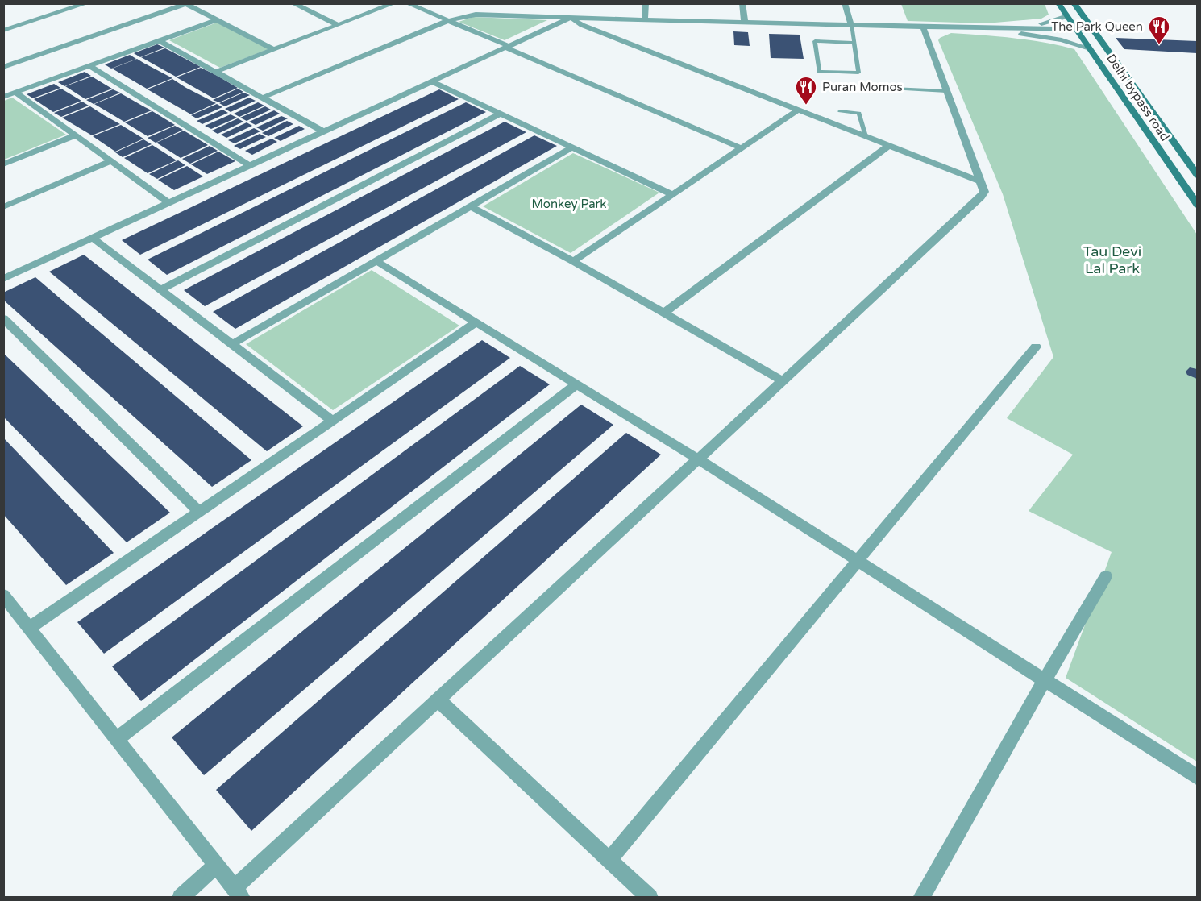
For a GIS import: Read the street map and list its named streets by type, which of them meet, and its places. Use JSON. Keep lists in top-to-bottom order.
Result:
{
  "streets": {
    "main road": ["Delhi bypass road"]
  },
  "parks": ["Monkey Park", "Tau Devi Lal Park"],
  "places": {
    "restaurant": ["The Park Queen", "Puran Momos"]
  }
}
